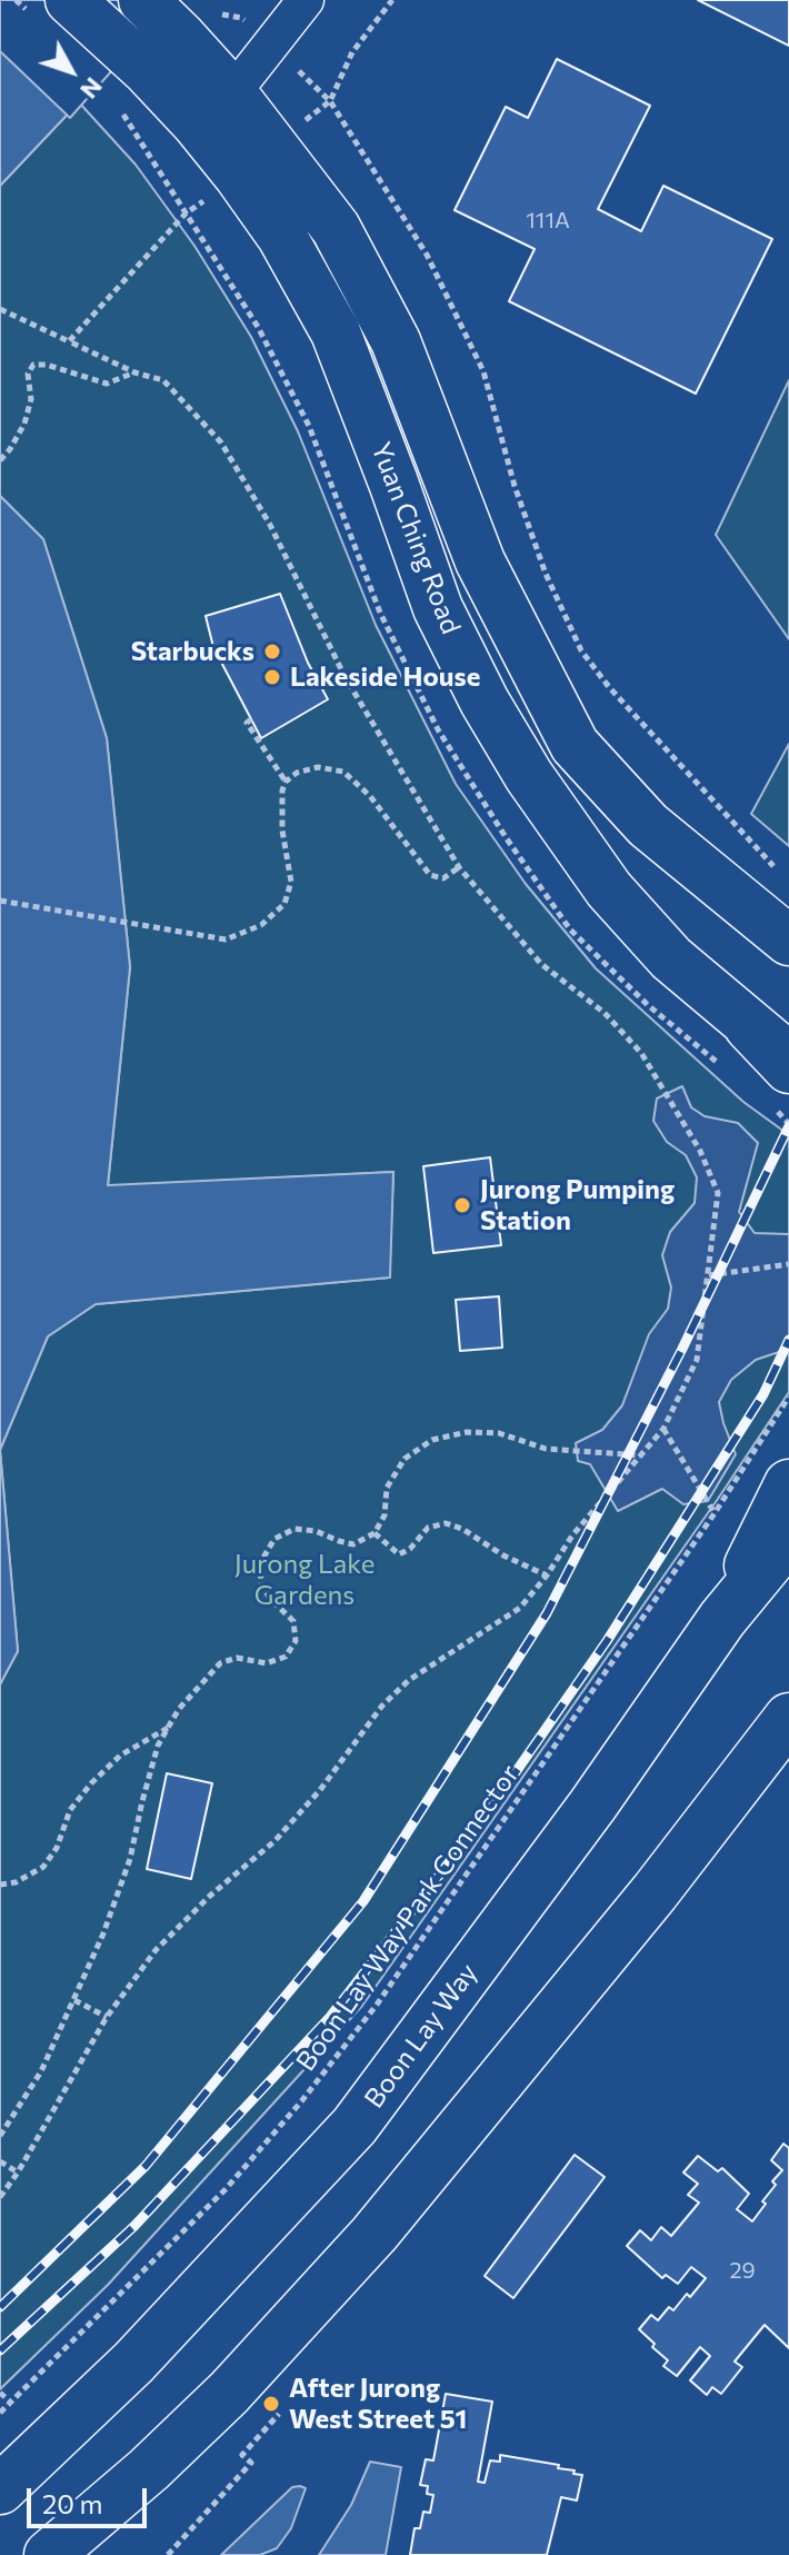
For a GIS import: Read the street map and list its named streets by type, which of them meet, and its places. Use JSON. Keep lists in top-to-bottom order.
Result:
{
  "streets": {
    "main road": ["Yuan Ching Road", "Boon Lay Way"],
    "path": ["Boon Lay Way Park Connector"]
  },
  "parks": ["Jurong Lake Gardens"],
  "places": [
    "Starbucks",
    "Lakeside House",
    "Jurong Pumping Station",
    "After Jurong West Street 51"
  ],
  "house_numbers": ["111A", "29"],
  "scale_bar": "20 m",
  "north": "bottom right"
}
